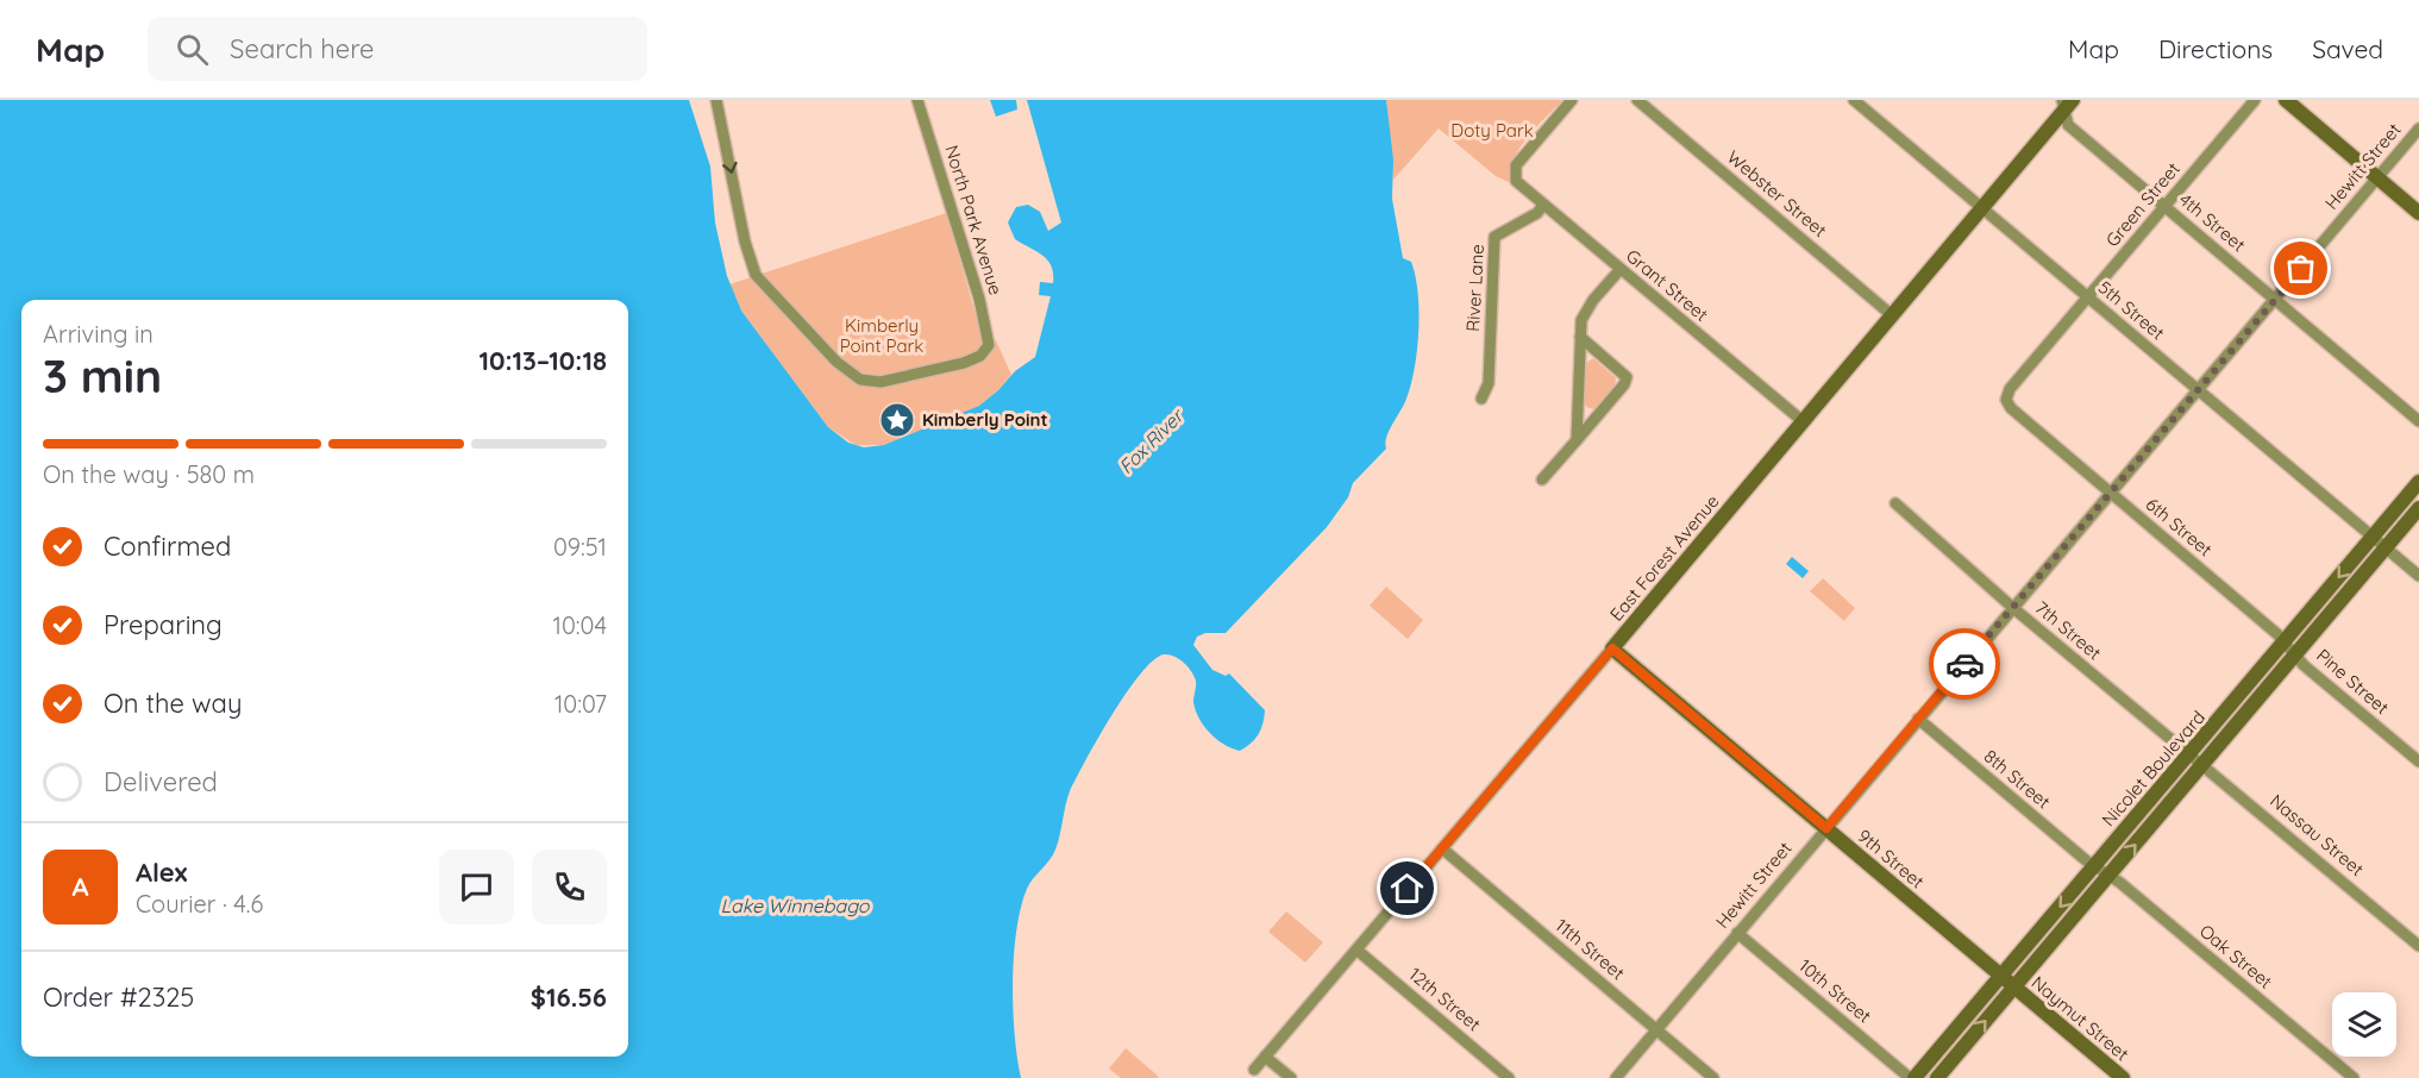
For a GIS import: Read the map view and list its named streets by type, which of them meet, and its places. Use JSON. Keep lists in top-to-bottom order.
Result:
{
  "streets": {
    "street": [
      "Hewitt Street",
      "Webster Street",
      "Green Street",
      "North Park Avenue",
      "4th Street",
      "Grant Street",
      "River Lane",
      "5th Street",
      "6th Street",
      "East Forest Avenue",
      "7th Street",
      "Pine Street",
      "Nicolet Boulevard",
      "8th Street",
      "Nassau Street",
      "9th Street",
      "11th Street",
      "Oak Street",
      "10th Street",
      "12th Street",
      "Naymut Street"
    ]
  },
  "crossings": [
    ["Hewitt Street", "4th Street"],
    ["Hewitt Street", "5th Street"],
    ["Hewitt Street", "6th Street"],
    ["Hewitt Street", "7th Street"],
    ["Hewitt Street", "8th Street"],
    ["Hewitt Street", "9th Street"],
    ["Hewitt Street", "11th Street"],
    ["Hewitt Street", "10th Street"],
    ["Webster Street", "East Forest Avenue"],
    ["Green Street", "4th Street"],
    ["Green Street", "5th Street"],
    ["Green Street", "6th Street"],
    ["4th Street", "East Forest Avenue"],
    ["Grant Street", "River Lane"],
    ["Grant Street", "East Forest Avenue"],
    ["5th Street", "East Forest Avenue"],
    ["5th Street", "Nicolet Boulevard"],
    ["6th Street", "Pine Street"],
    ["6th Street", "Nicolet Boulevard"],
    ["East Forest Avenue", "9th Street"],
    ["East Forest Avenue", "11th Street"],
    ["East Forest Avenue", "12th Street"],
    ["7th Street", "Nicolet Boulevard"],
    ["7th Street", "Nassau Street"],
    ["Pine Street", "Nicolet Boulevard"],
    ["Nicolet Boulevard", "8th Street"],
    ["Nicolet Boulevard", "Nassau Street"],
    ["Nicolet Boulevard", "9th Street"],
    ["Nicolet Boulevard", "Oak Street"],
    ["Nicolet Boulevard", "10th Street"],
    ["Nicolet Boulevard", "Naymut Street"],
    ["8th Street", "Oak Street"],
    ["9th Street", "Naymut Street"]
  ],
  "water": ["Fox River", "Lake Winnebago"],
  "parks": ["Doty Park", "Kimberly Point Park"],
  "places": {
    "place": ["Kimberly Point"]
  },
  "page": {
    "header": "Map",
    "search": "Search here",
    "nav": ["Map", "Directions", "Saved"],
    "heading": ["3 min", "Arriving in", "10:13–10:18"],
    "panel": [
      "Alex",
      "Courier · 4.6",
      "Order #2325",
      "$16.56"
    ],
    "bar": "On the way · 580 m",
    "list": [
      ["Confirmed", "09:51"],
      ["Preparing", "10:04"],
      ["On the way", "10:07"],
      "Delivered"
    ],
    "round": "A"
  }
}
